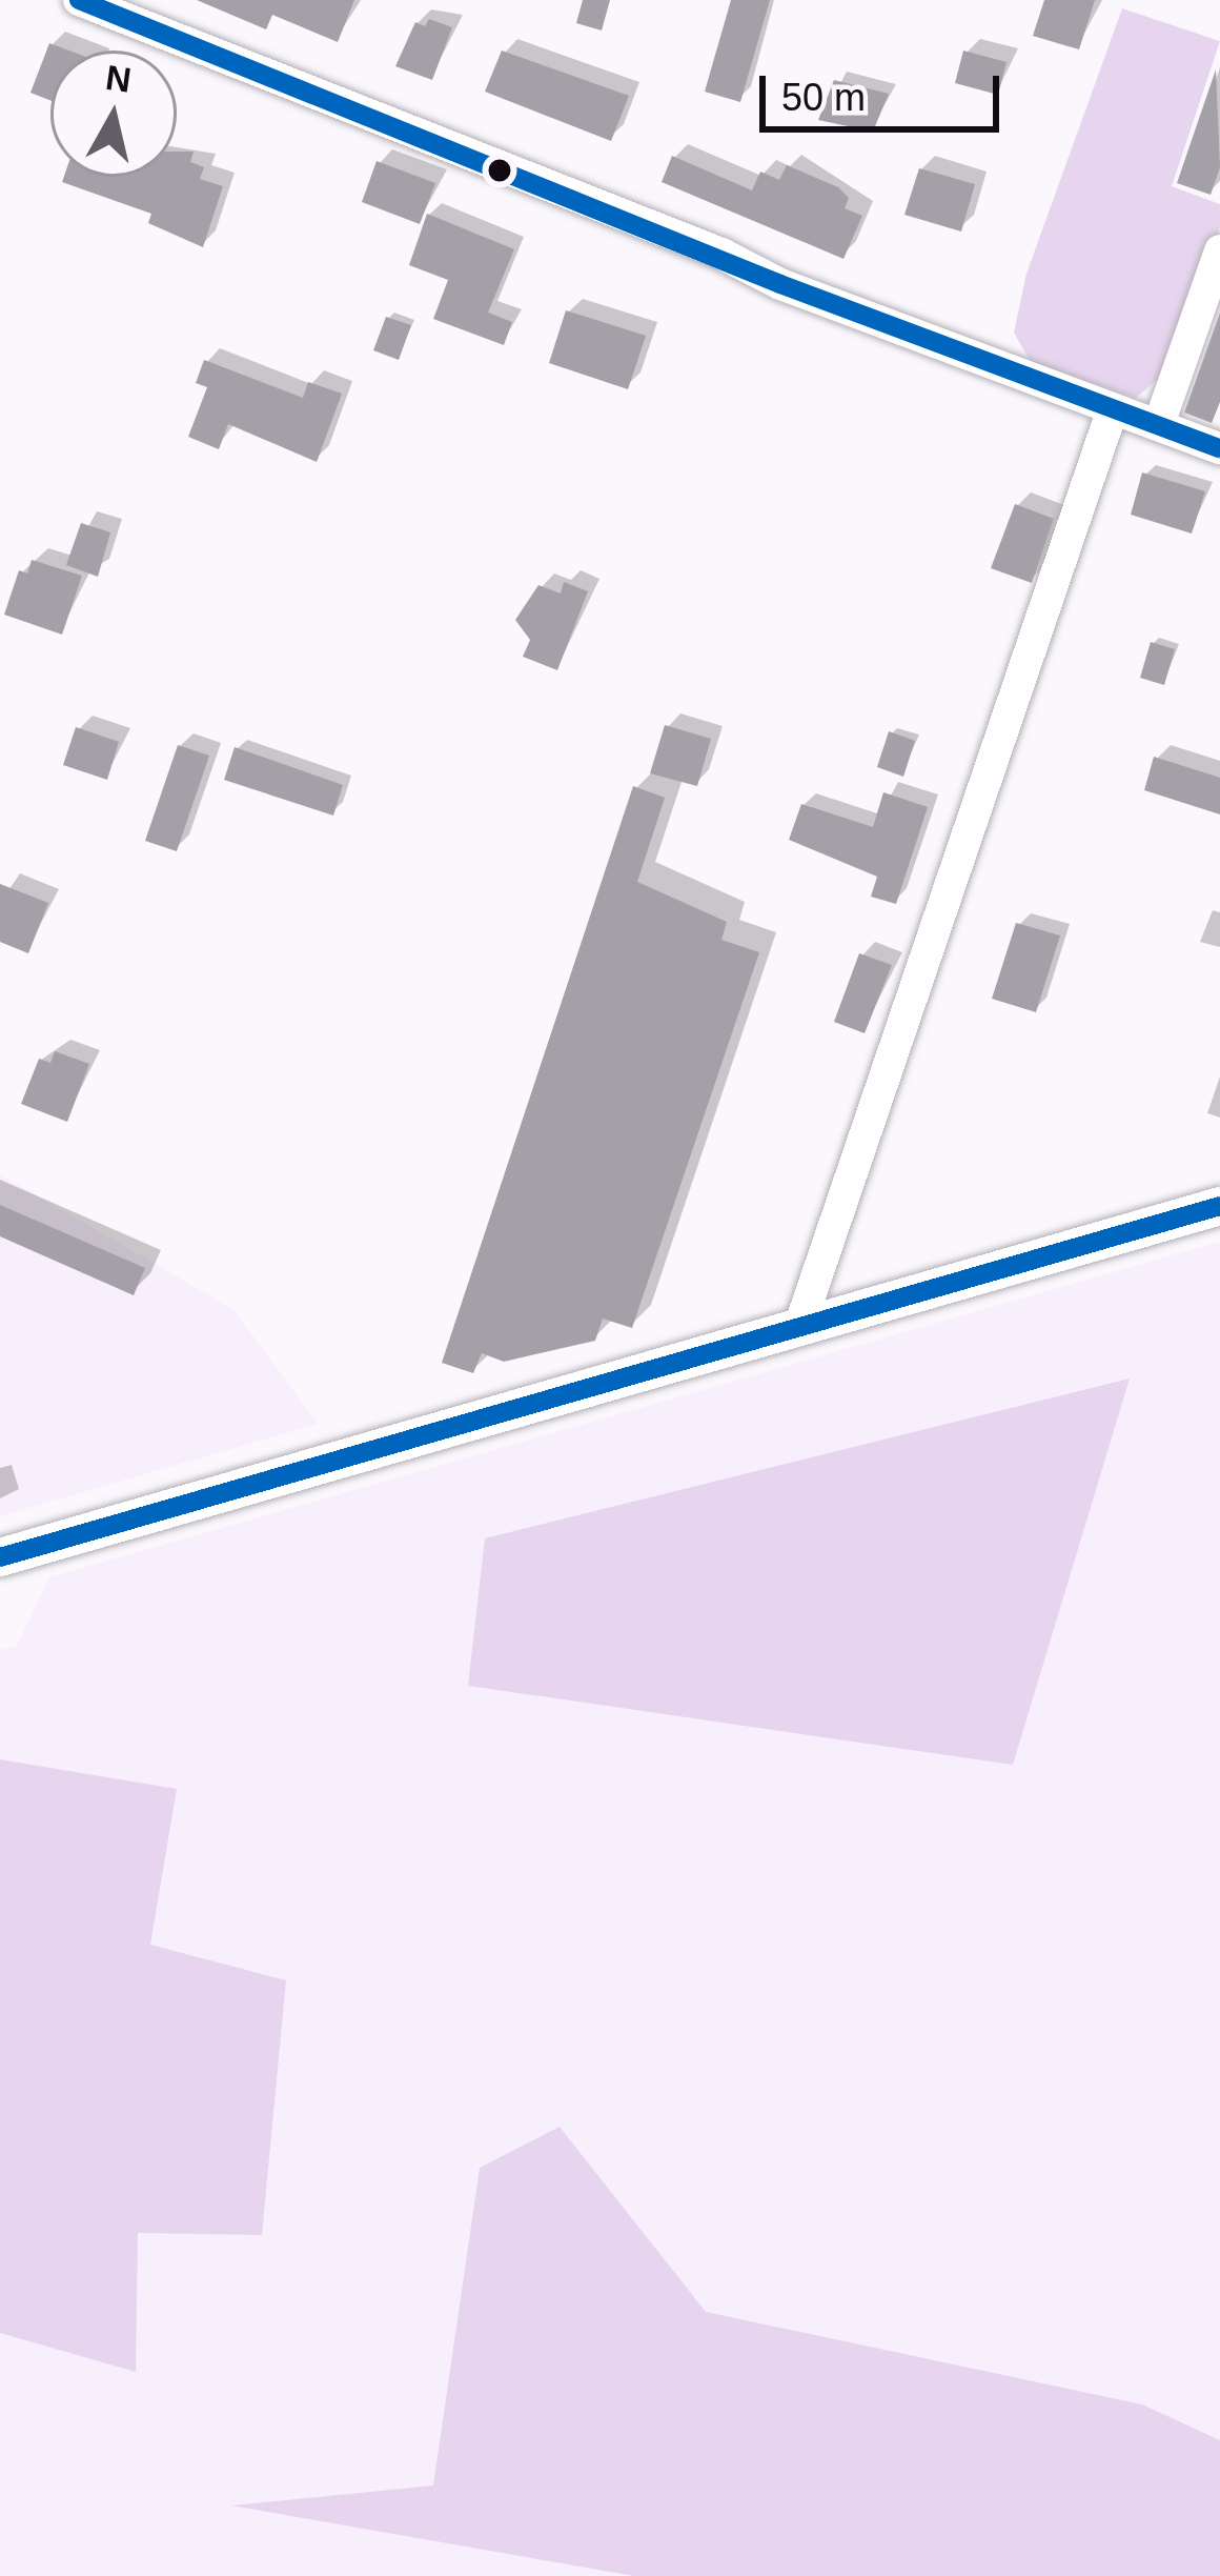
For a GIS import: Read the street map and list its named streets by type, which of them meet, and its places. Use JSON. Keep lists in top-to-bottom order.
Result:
{
  "scale_bar": "50 m",
  "north": "top"
}
